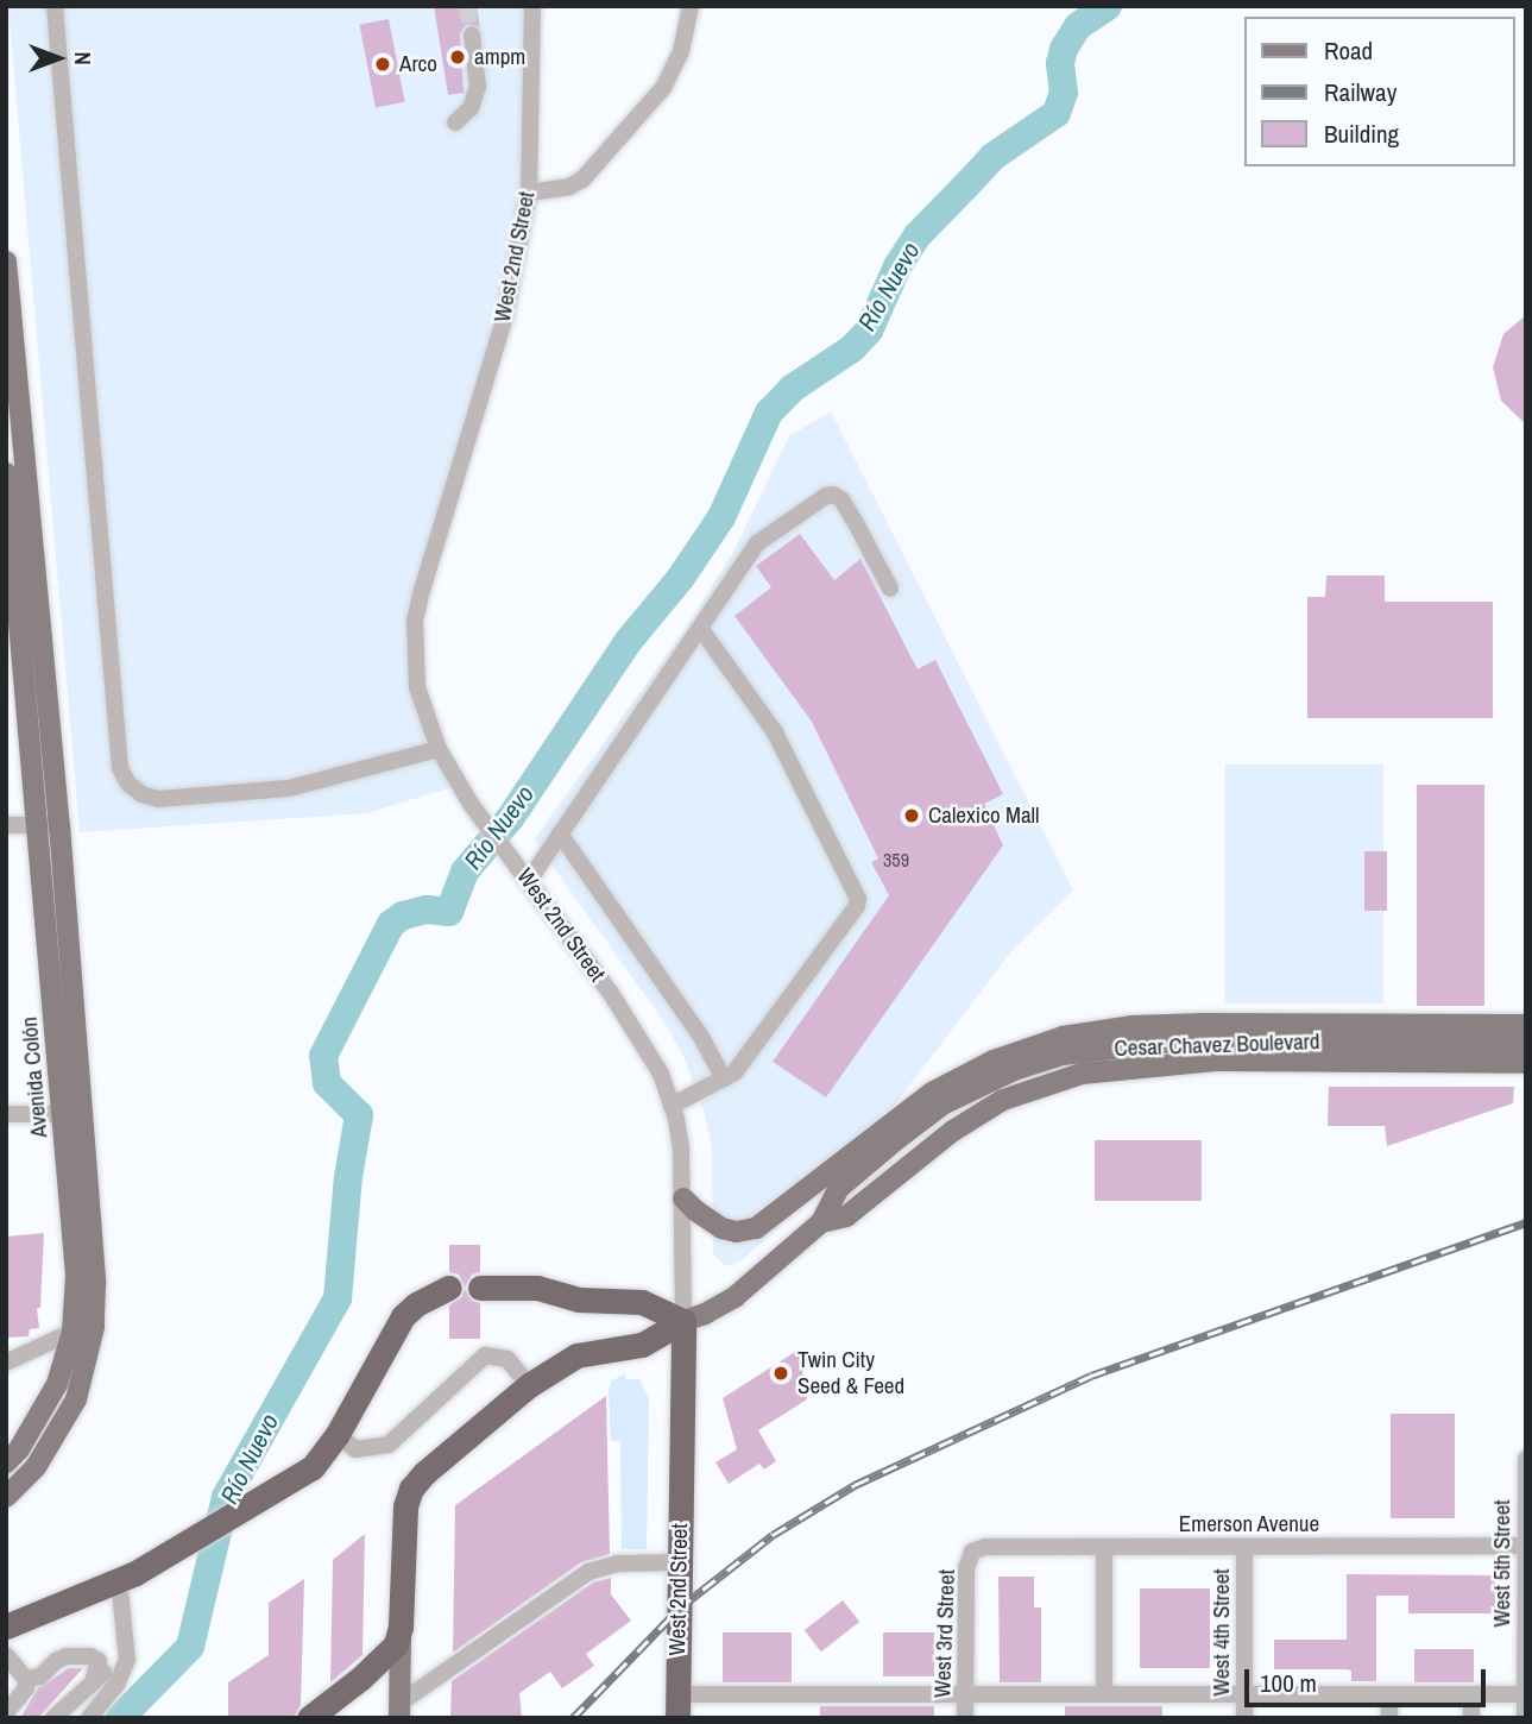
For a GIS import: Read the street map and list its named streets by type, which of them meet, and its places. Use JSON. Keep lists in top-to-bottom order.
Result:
{
  "streets": {
    "highway": ["West 2nd Street", "Cesar Chavez Boulevard"],
    "main road": ["Avenida Colón"],
    "street": [
      "Emerson Avenue",
      "West 5th Street",
      "West 4th Street",
      "West 3rd Street"
    ]
  },
  "crossings": [
    ["West 2nd Street", "Cesar Chavez Boulevard"],
    ["Emerson Avenue", "West 5th Street"],
    ["Emerson Avenue", "West 4th Street"],
    ["Emerson Avenue", "West 3rd Street"]
  ],
  "water": ["Río Nuevo"],
  "places": [
    "ampm",
    "Arco",
    "Calexico Mall",
    "Twin City Seed & Feed"
  ],
  "house_numbers": ["359"],
  "legend": ["Road", "Railway", "Building"],
  "scale_bar": "100 m",
  "north": "right"
}
